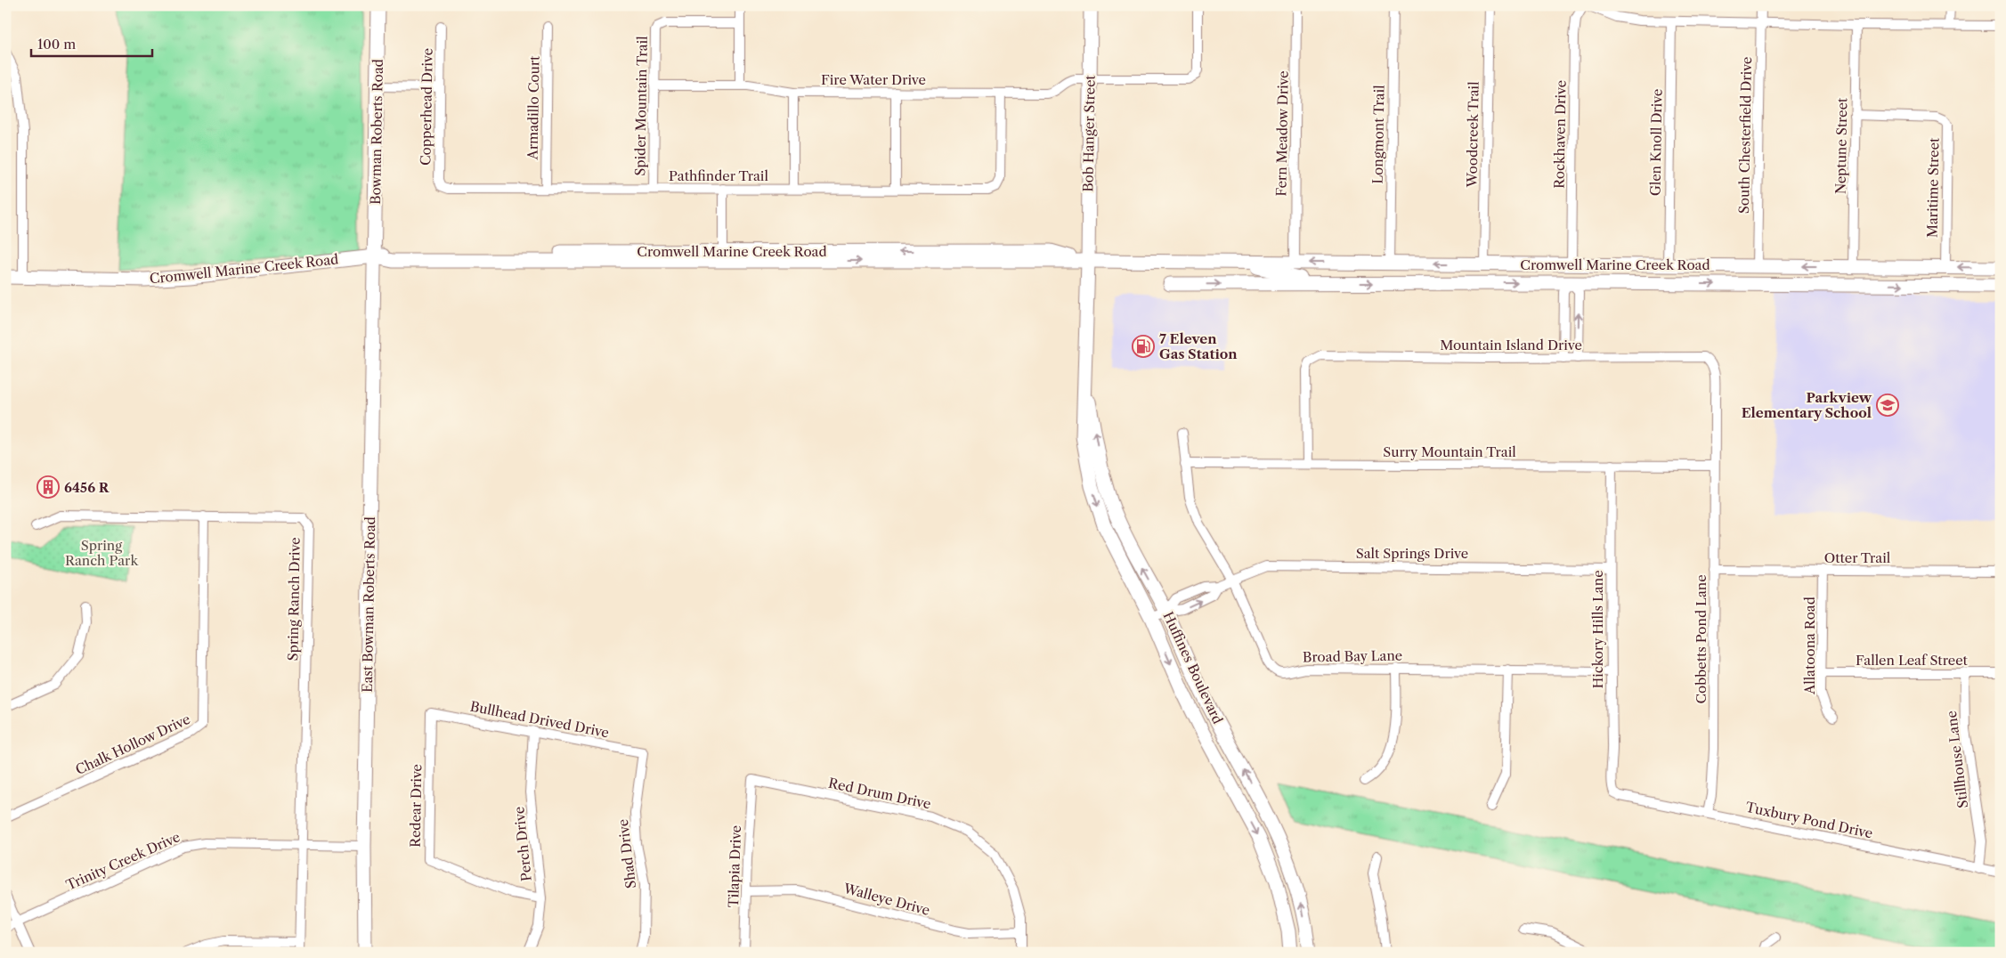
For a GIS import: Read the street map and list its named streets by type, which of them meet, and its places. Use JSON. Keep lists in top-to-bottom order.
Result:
{
  "streets": {
    "main road": [
      "Bowman Roberts Road",
      "Bob Hanger Street",
      "Cromwell Marine Creek Road",
      "East Bowman Roberts Road",
      "Huffines Boulevard"
    ],
    "street": [
      "Fire Water Drive",
      "Spider Mountain Trail",
      "Copperhead Drive",
      "Armadillo Court",
      "Fern Meadow Drive",
      "Longmont Trail",
      "Woodcreek Trail",
      "Rockhaven Drive",
      "South Chesterfield Drive",
      "Glen Knoll Drive",
      "Neptune Street",
      "Pathfinder Trail",
      "Maritime Street",
      "Mountain Island Drive",
      "Surry Mountain Trail",
      "Salt Springs Drive",
      "Otter Trail",
      "Spring Ranch Drive",
      "Hickory Hills Lane",
      "Cobbetts Pond Lane",
      "Allatoona Road",
      "Broad Bay Lane",
      "Fallen Leaf Street",
      "Bullhead Drived Drive",
      "Chalk Hollow Drive",
      "Stillhouse Lane",
      "Red Drum Drive",
      "Redear Drive",
      "Tuxbury Pond Drive",
      "Perch Drive",
      "Shad Drive",
      "Trinity Creek Drive",
      "Tilapia Drive",
      "Walleye Drive"
    ]
  },
  "crossings": [
    ["Fire Water Drive", "Spider Mountain Trail"],
    ["Fire Water Drive", "Bob Hanger Street"],
    ["Fire Water Drive", "Pathfinder Trail"],
    ["Spider Mountain Trail", "Pathfinder Trail"],
    ["Copperhead Drive", "Pathfinder Trail"],
    ["Armadillo Court", "Pathfinder Trail"],
    ["Bowman Roberts Road", "Cromwell Marine Creek Road"],
    ["Bowman Roberts Road", "East Bowman Roberts Road"],
    ["Bob Hanger Street", "Cromwell Marine Creek Road"],
    ["Bob Hanger Street", "Huffines Boulevard"],
    ["Fern Meadow Drive", "Cromwell Marine Creek Road"],
    ["Longmont Trail", "Cromwell Marine Creek Road"],
    ["Woodcreek Trail", "Cromwell Marine Creek Road"],
    ["Rockhaven Drive", "Cromwell Marine Creek Road"],
    ["South Chesterfield Drive", "Cromwell Marine Creek Road"],
    ["Glen Knoll Drive", "Cromwell Marine Creek Road"],
    ["Neptune Street", "Maritime Street"],
    ["Neptune Street", "Cromwell Marine Creek Road"],
    ["Maritime Street", "Cromwell Marine Creek Road"],
    ["Cromwell Marine Creek Road", "East Bowman Roberts Road"],
    ["Cromwell Marine Creek Road", "Huffines Boulevard"],
    ["Mountain Island Drive", "Surry Mountain Trail"],
    ["Mountain Island Drive", "Cobbetts Pond Lane"],
    ["Surry Mountain Trail", "Hickory Hills Lane"],
    ["Surry Mountain Trail", "Cobbetts Pond Lane"],
    ["Surry Mountain Trail", "Broad Bay Lane"],
    ["Salt Springs Drive", "Hickory Hills Lane"],
    ["Salt Springs Drive", "Broad Bay Lane"],
    ["Salt Springs Drive", "Huffines Boulevard"],
    ["Otter Trail", "Cobbetts Pond Lane"],
    ["Otter Trail", "Allatoona Road"],
    ["Spring Ranch Drive", "Chalk Hollow Drive"],
    ["Spring Ranch Drive", "Trinity Creek Drive"],
    ["East Bowman Roberts Road", "Trinity Creek Drive"],
    ["Hickory Hills Lane", "Broad Bay Lane"],
    ["Hickory Hills Lane", "Tuxbury Pond Drive"],
    ["Cobbetts Pond Lane", "Tuxbury Pond Drive"],
    ["Allatoona Road", "Fallen Leaf Street"],
    ["Fallen Leaf Street", "Stillhouse Lane"],
    ["Bullhead Drived Drive", "Redear Drive"],
    ["Bullhead Drived Drive", "Perch Drive"],
    ["Bullhead Drived Drive", "Shad Drive"],
    ["Stillhouse Lane", "Tuxbury Pond Drive"],
    ["Red Drum Drive", "Tilapia Drive"],
    ["Red Drum Drive", "Walleye Drive"],
    ["Redear Drive", "Perch Drive"],
    ["Tilapia Drive", "Walleye Drive"]
  ],
  "parks": ["Spring Ranch Park"],
  "places": {
    "fuel station": ["7 Eleven Gas Station"],
    "school or university": ["Parkview Elementary School"],
    "building": ["6456 R"]
  },
  "scale_bar": "100 m"
}
